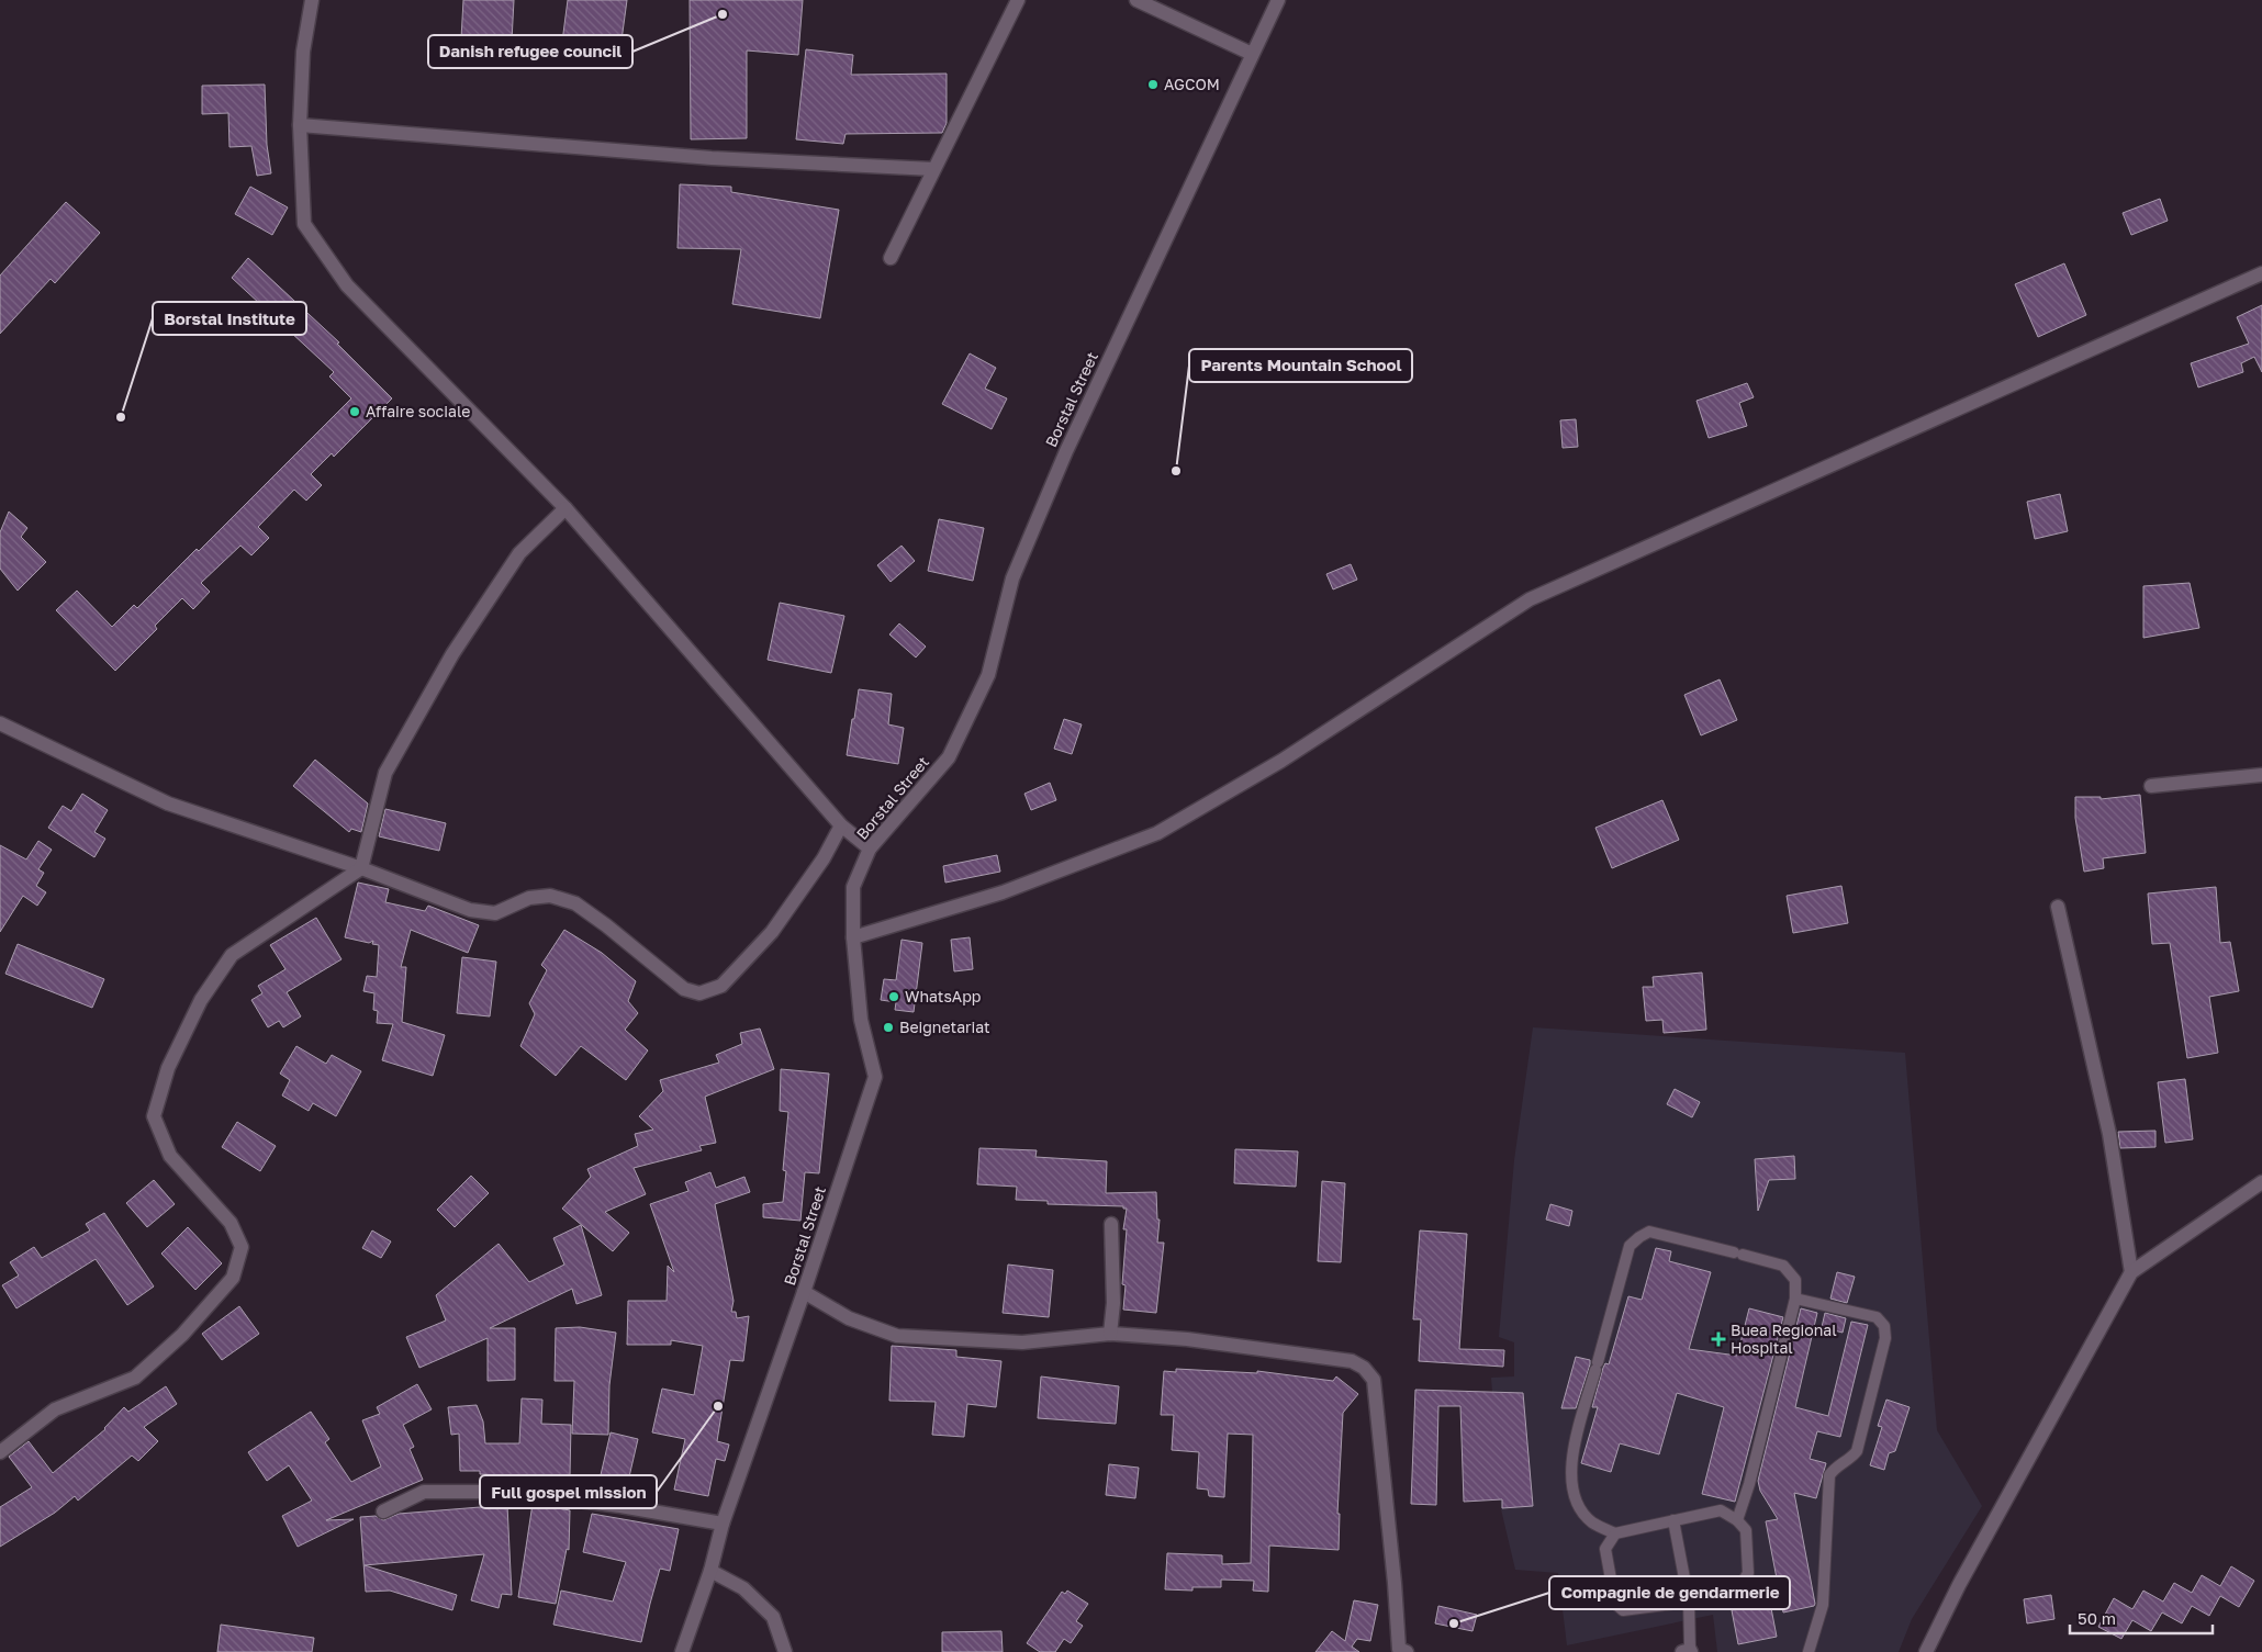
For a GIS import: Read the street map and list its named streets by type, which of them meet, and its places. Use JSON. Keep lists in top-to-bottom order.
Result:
{
  "streets": {
    "street": ["Borstal Street"]
  },
  "places": {
    "other": [
      "Danish refugee council",
      "AGCOM",
      "Affaire sociale",
      "Borstal Institute",
      "Parents Mountain School",
      "WhatsApp",
      "Beignetariat",
      "Full gospel mission",
      "Compagnie de gendarmerie"
    ],
    "health": ["Buea Regional Hospital"]
  },
  "scale_bar": "50 m"
}
